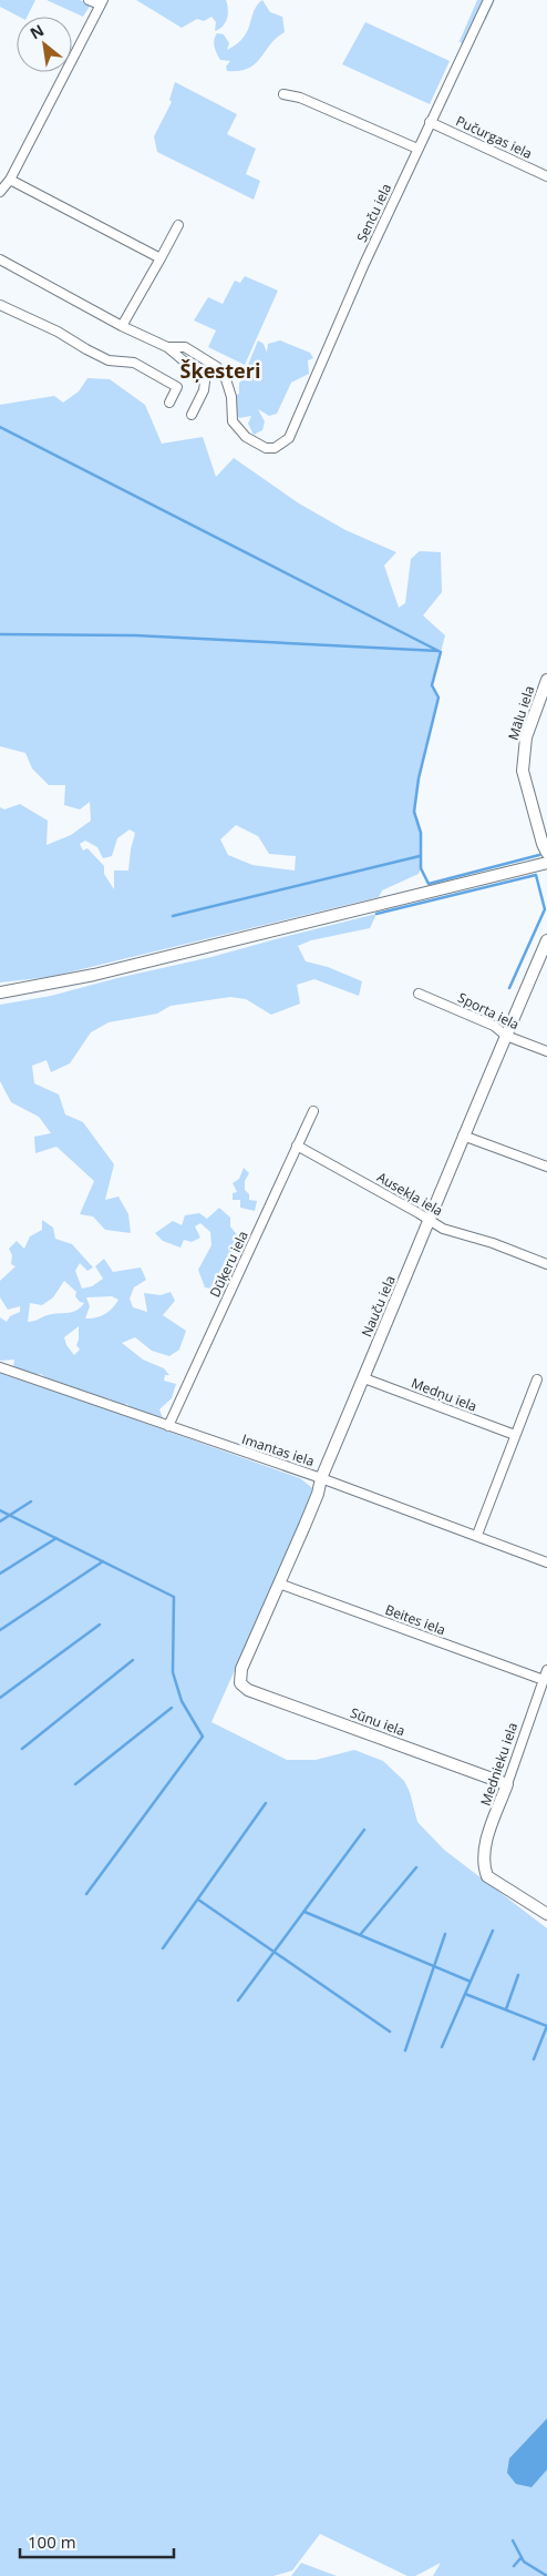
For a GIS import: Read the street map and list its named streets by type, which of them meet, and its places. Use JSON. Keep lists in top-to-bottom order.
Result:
{
  "streets": {
    "street": [
      "Pučurgas iela",
      "Senču iela",
      "Mālu iela",
      "Sporta iela",
      "Ausekļa iela",
      "Dūķeru iela",
      "Nauču iela",
      "Medņu iela",
      "Imantas iela",
      "Beites iela",
      "Sūnu iela",
      "Mednieku iela"
    ]
  },
  "crossings": [
    ["Pučurgas iela", "Senču iela"],
    ["Sporta iela", "Nauču iela"],
    ["Ausekļa iela", "Dūķeru iela"],
    ["Ausekļa iela", "Nauču iela"],
    ["Dūķeru iela", "Imantas iela"],
    ["Nauču iela", "Medņu iela"],
    ["Nauču iela", "Imantas iela"],
    ["Nauču iela", "Beites iela"],
    ["Nauču iela", "Sūnu iela"],
    ["Beites iela", "Mednieku iela"],
    ["Sūnu iela", "Mednieku iela"]
  ],
  "districts": ["Šķesteri"],
  "scale_bar": "100 m",
  "north": "top left"
}
